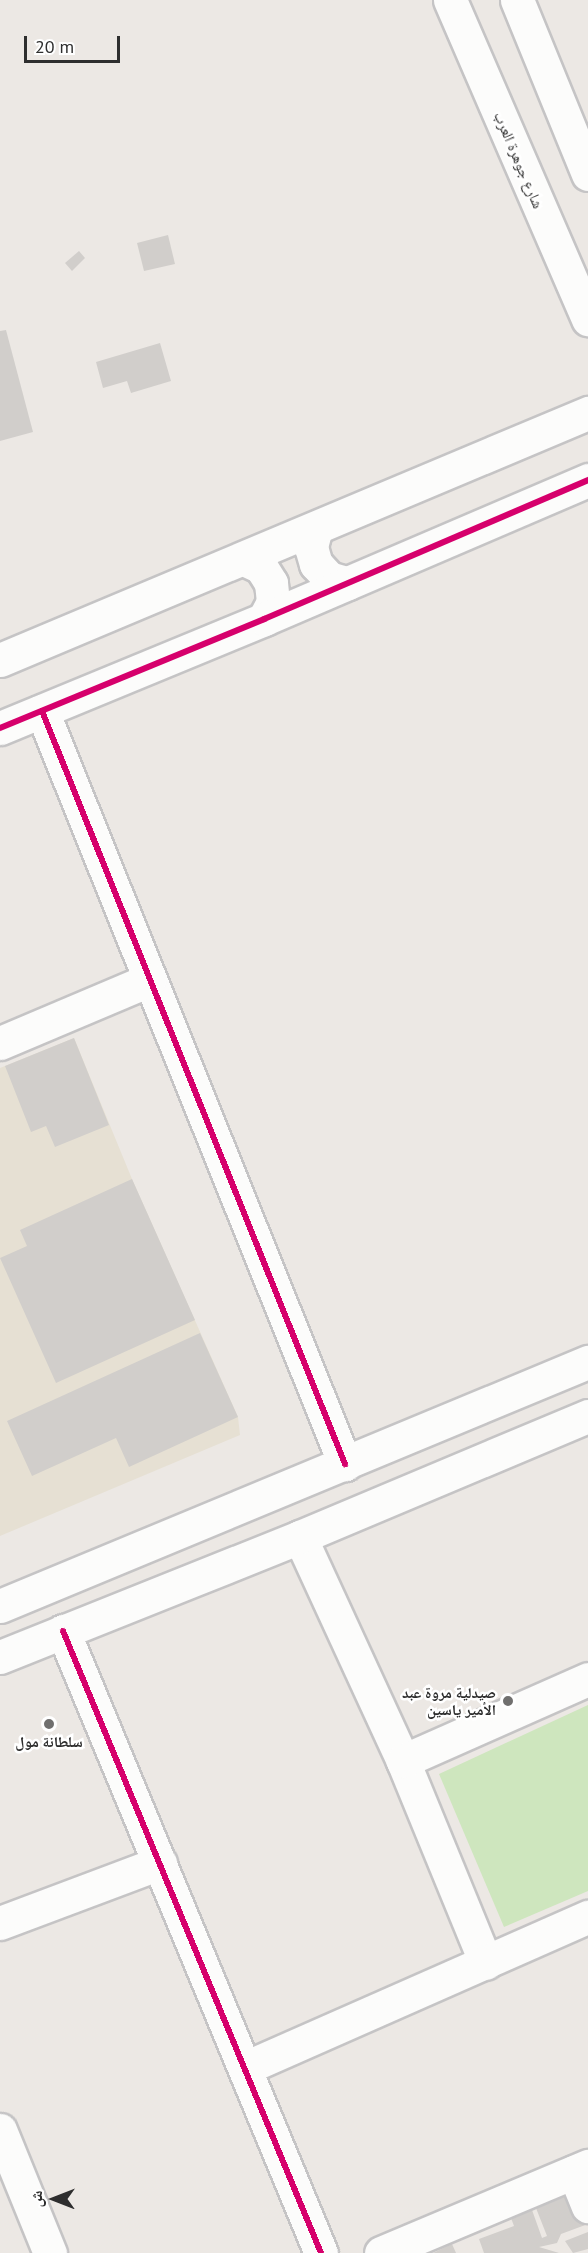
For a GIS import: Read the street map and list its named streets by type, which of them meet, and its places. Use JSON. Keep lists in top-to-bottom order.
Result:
{
  "streets": {
    "street": ["شارع جوهرة العرب"]
  },
  "places": ["صيدلية مروة عبد الأمير ياسين", "سلطانة مول"],
  "scale_bar": "20 m",
  "north": "left"
}
